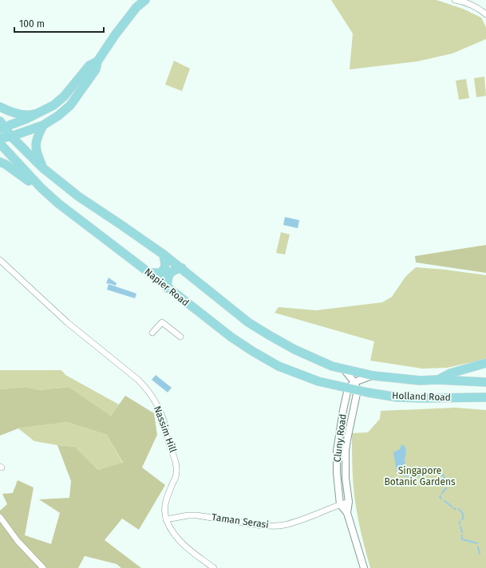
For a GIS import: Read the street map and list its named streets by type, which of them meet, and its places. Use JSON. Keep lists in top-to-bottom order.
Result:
{
  "streets": {
    "main road": ["Napier Road", "Holland Road"],
    "street": ["Nassim Hill", "Cluny Road", "Taman Serasi"]
  },
  "crossings": [
    ["Napier Road", "Holland Road"],
    ["Napier Road", "Cluny Road"],
    ["Holland Road", "Cluny Road"],
    ["Nassim Hill", "Taman Serasi"],
    ["Cluny Road", "Taman Serasi"]
  ],
  "parks": ["Singapore Botanic Gardens"],
  "scale_bar": "100 m"
}
